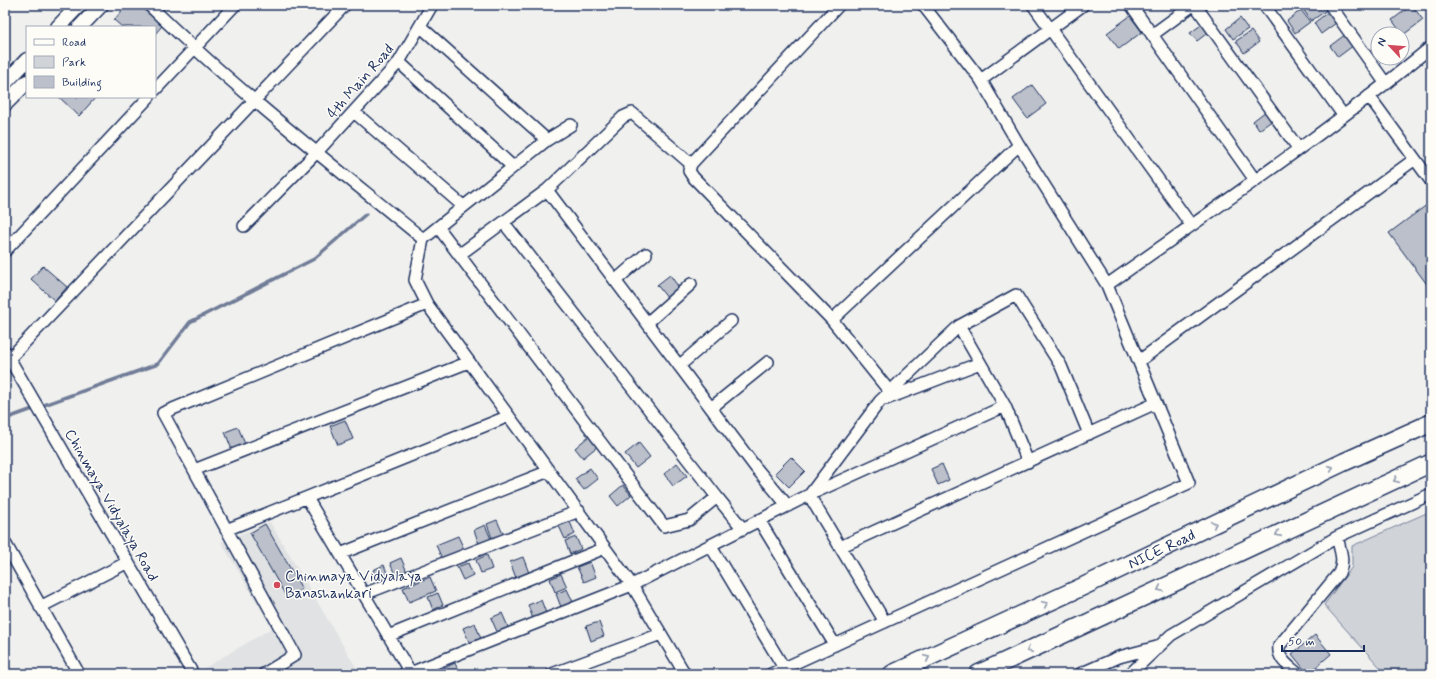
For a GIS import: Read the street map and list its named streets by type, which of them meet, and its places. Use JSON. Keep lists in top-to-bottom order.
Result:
{
  "streets": {
    "highway": ["NICE Road"],
    "street": ["4th Main Road", "Chinmaya Vidyalaya Road"]
  },
  "places": ["Chinmaya Vidyalaya Banashankari"],
  "legend": ["Road", "Park", "Building"],
  "scale_bar": "50 m",
  "north": "top left"
}
